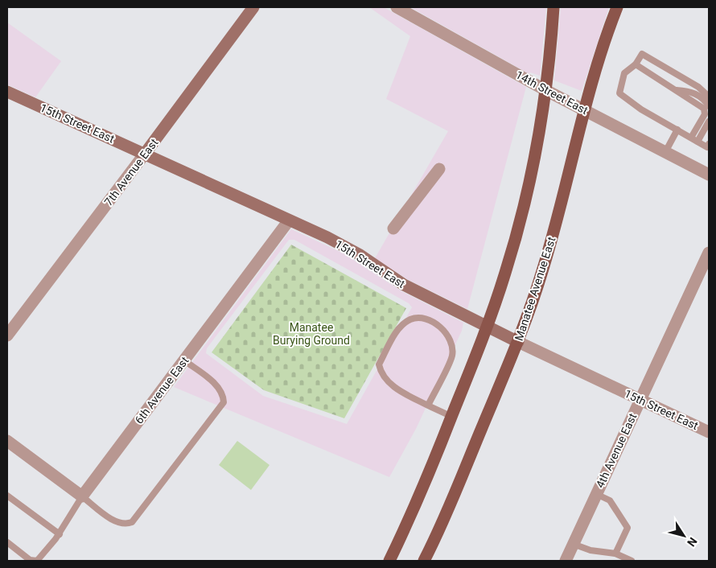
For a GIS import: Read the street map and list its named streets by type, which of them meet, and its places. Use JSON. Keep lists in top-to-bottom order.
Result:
{
  "streets": {
    "main road": ["15th Street East", "7th Avenue East", "Manatee Avenue East"],
    "street": ["14th Street East", "6th Avenue East", "4th Avenue East"]
  },
  "crossings": [
    ["14th Street East", "Manatee Avenue East"],
    ["15th Street East", "7th Avenue East"],
    ["15th Street East", "Manatee Avenue East"],
    ["15th Street East", "6th Avenue East"],
    ["15th Street East", "4th Avenue East"]
  ],
  "parks": ["Manatee Burying Ground"],
  "north": "bottom right"
}
